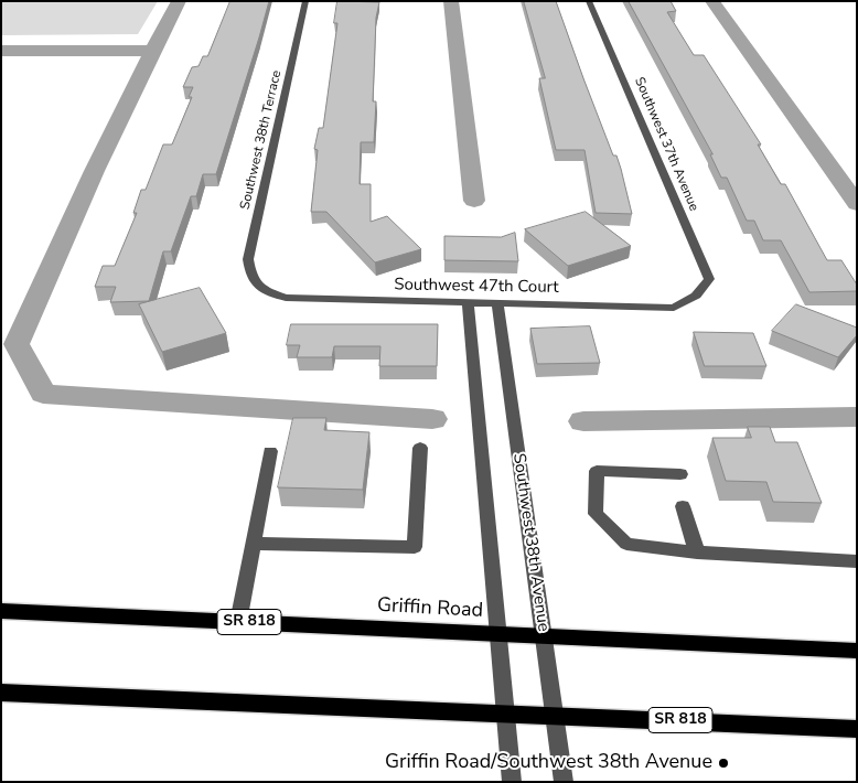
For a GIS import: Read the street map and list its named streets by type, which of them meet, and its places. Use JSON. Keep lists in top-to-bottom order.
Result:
{
  "streets": {
    "main road": ["Griffin Road", "SR 818"],
    "street": [
      "Southwest 38th Terrace",
      "Southwest 37th Avenue",
      "Southwest 47th Court",
      "Southwest 38th Avenue"
    ]
  },
  "crossings": [
    ["Southwest 38th Terrace", "Southwest 47th Court"],
    ["Southwest 37th Avenue", "Southwest 47th Court"],
    ["Southwest 47th Court", "Southwest 38th Avenue"],
    ["Southwest 38th Avenue", "Griffin Road"],
    ["Southwest 38th Avenue", "SR 818"]
  ],
  "places": ["Griffin Road/Southwest 38th Avenue"]
}
